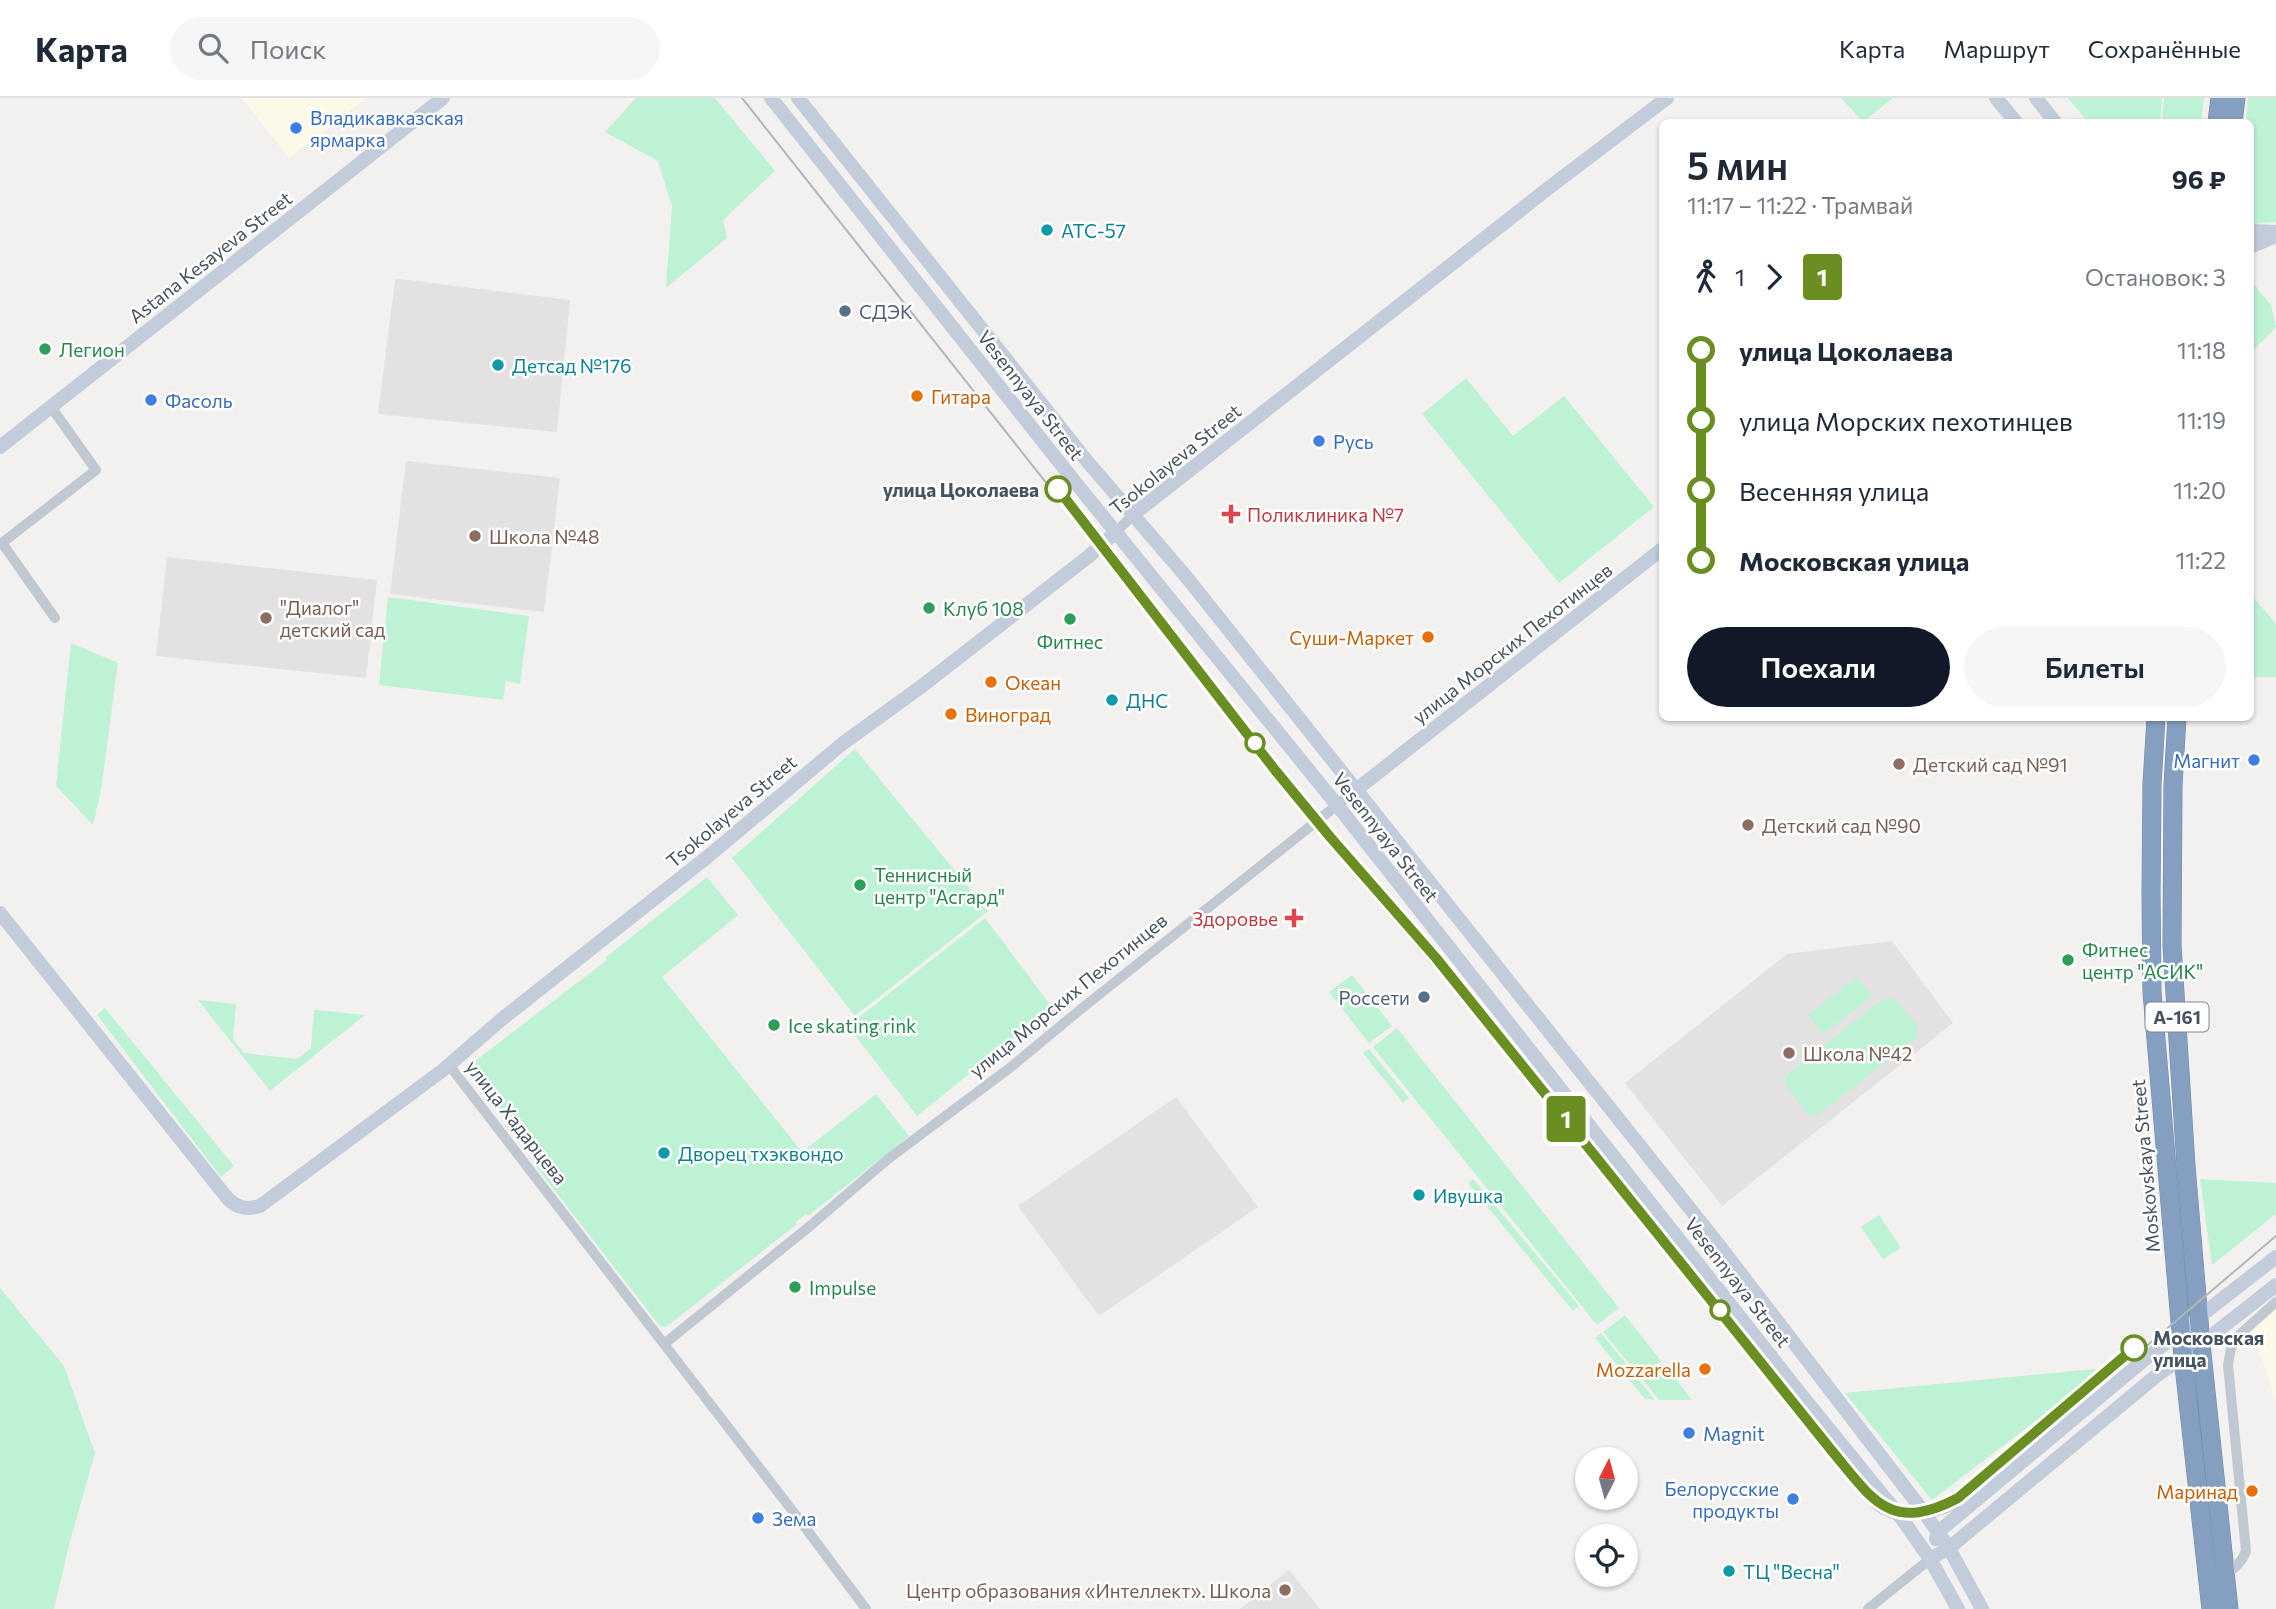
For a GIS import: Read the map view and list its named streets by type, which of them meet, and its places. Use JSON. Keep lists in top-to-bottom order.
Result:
{
  "streets": {
    "highway": ["А-161", "Moskovskaya Street"],
    "street": [
      "Astana Kesayeva Street",
      "Vesennyaya Street",
      "Tsokolayeva Street",
      "улица Морских Пехотинцев",
      "улица Хадарцева"
    ]
  },
  "crossings": [
    ["Vesennyaya Street", "Tsokolayeva Street"],
    ["Vesennyaya Street", "улица Морских Пехотинцев"],
    ["Tsokolayeva Street", "улица Хадарцева"],
    ["улица Морских Пехотинцев", "улица Хадарцева"]
  ],
  "places": {
    "other": [
      "Владикавказская ярмарка",
      "АТС-57",
      "СДЭК",
      "Легион",
      "Детсад №176",
      "Гитара",
      "Фасоль",
      "Русь",
      "улица Цоколаева",
      "Школа №48",
      "Клуб 108",
      "\"Диалог\" детский сад",
      "Фитнес",
      "Суши-Маркет",
      "Океан",
      "ДНС",
      "Виноград",
      "Магнит",
      "Детский сад №91",
      "Детский сад №90",
      "Теннисный центр \"Асгард\"",
      "Фитнес центр \"АСИК\"",
      "Россети",
      "Ice skating rink",
      "Школа №42",
      "Дворец тхэквондо",
      "Ивушка",
      "Impulse",
      "Московская улица",
      "Mozzarella",
      "Magnit",
      "Маринад",
      "Белорусские продукты",
      "Зема",
      "ТЦ \"Весна\"",
      "Центр образования «Интеллект». Школа"
    ],
    "health": ["Поликлиника №7", "Здоровье"]
  },
  "lines": ["tram line 1"],
  "north": "top",
  "page": {
    "header": "Карта",
    "search": "Поиск",
    "nav": ["Карта", "Маршрут", "Сохранённые"],
    "on_map": "1",
    "heading": ["5 мин", "11:17 – 11:22 · Трамвай", "96 ₽"],
    "legs": ["1", "1", "Остановок: 3"],
    "list": [
      {
        "name": "улица Цоколаева",
        "value": "11:18"
      },
      {
        "name": "улица Морских пехотинцев",
        "value": "11:19"
      },
      {
        "name": "Весенняя улица",
        "value": "11:20"
      },
      {
        "name": "Московская улица",
        "value": "11:22"
      }
    ],
    "buttons": ["Поехали", "Билеты"]
  }
}
